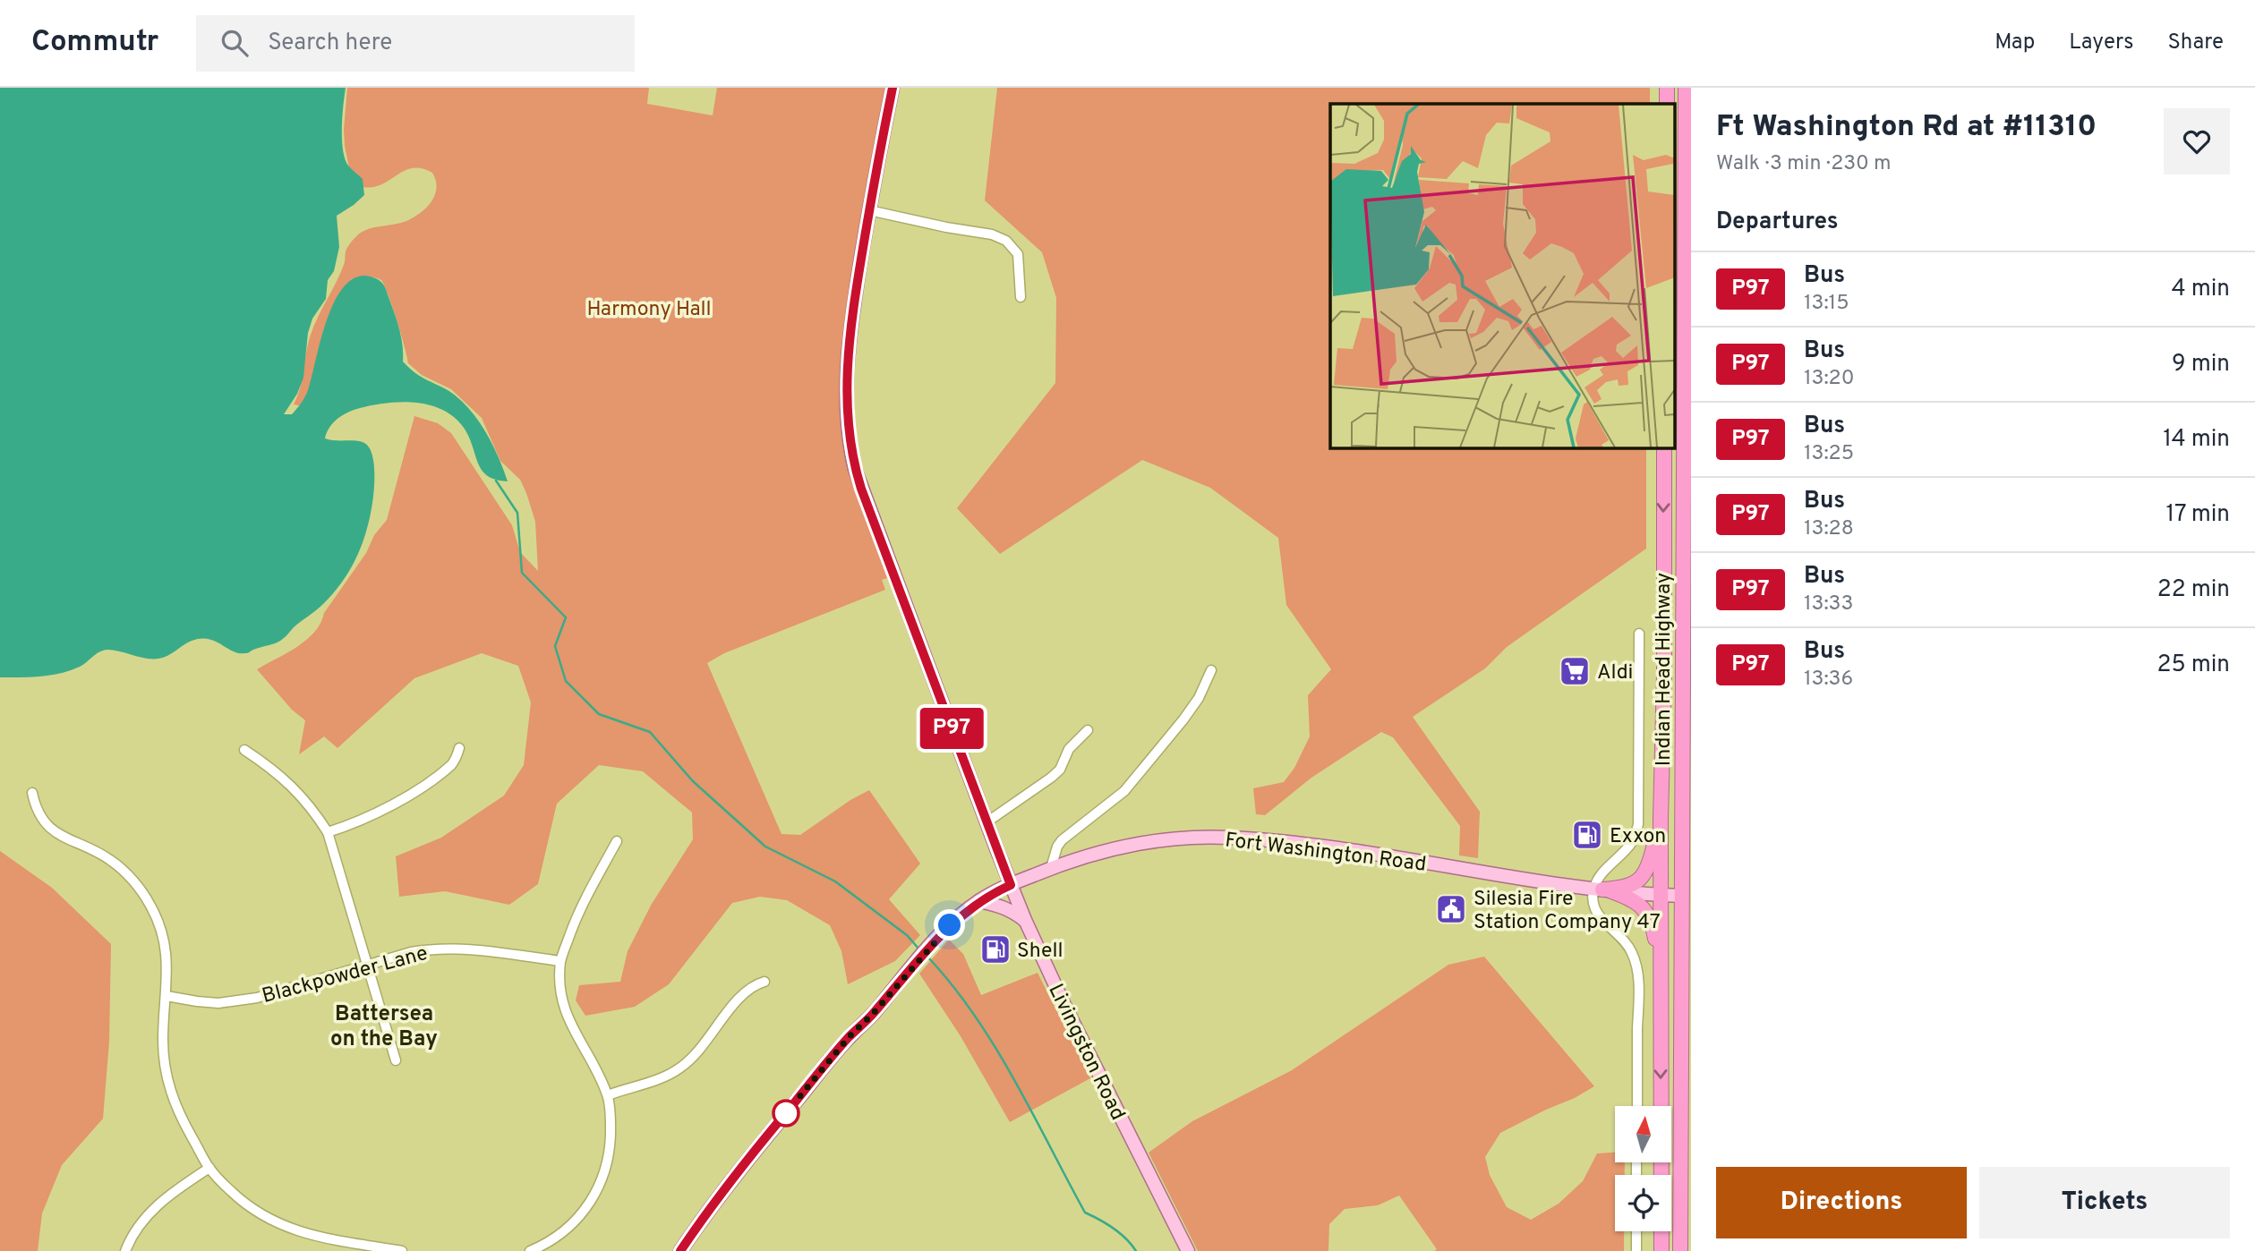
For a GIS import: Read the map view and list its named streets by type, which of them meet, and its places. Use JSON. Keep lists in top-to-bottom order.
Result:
{
  "streets": {
    "highway": ["Indian Head Highway"],
    "main road": ["Fort Washington Road", "Livingston Road"],
    "street": ["Blackpowder Lane"]
  },
  "crossings": [
    ["Indian Head Highway", "Fort Washington Road"],
    ["Fort Washington Road", "Livingston Road"]
  ],
  "districts": ["Battersea on the Bay"],
  "parks": ["Harmony Hall"],
  "places": {
    "supermarket": ["Aldi"],
    "fuel station": ["Exxon", "Shell"],
    "public building": ["Silesia Fire Station Company 47"]
  },
  "lines": ["bus line P97"],
  "north": "top",
  "page": {
    "header": "Commutr",
    "search": "Search here",
    "nav": ["Map", "Layers", "Share"],
    "on_map": "P97",
    "heading": [
      ["Ft Washington Rd at #11310", "Walk · 3 min · 230 m"],
      "Departures"
    ],
    "list": [
      {
        "mark": "P97",
        "name": "Bus",
        "note": "13:15",
        "value": "4 min"
      },
      {
        "mark": "P97",
        "name": "Bus",
        "note": "13:20",
        "value": "9 min"
      },
      {
        "mark": "P97",
        "name": "Bus",
        "note": "13:25",
        "value": "14 min"
      },
      {
        "mark": "P97",
        "name": "Bus",
        "note": "13:28",
        "value": "17 min"
      },
      {
        "mark": "P97",
        "name": "Bus",
        "note": "13:33",
        "value": "22 min"
      },
      {
        "mark": "P97",
        "name": "Bus",
        "note": "13:36",
        "value": "25 min"
      }
    ],
    "buttons": ["Directions", "Tickets"]
  }
}
